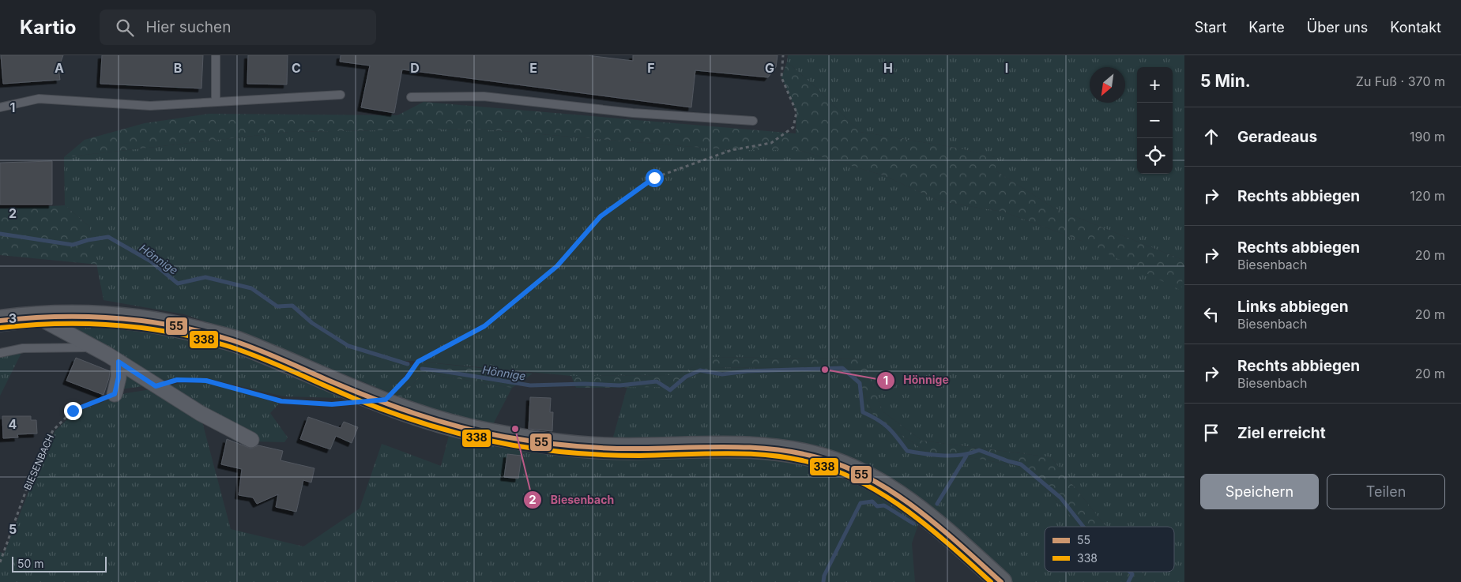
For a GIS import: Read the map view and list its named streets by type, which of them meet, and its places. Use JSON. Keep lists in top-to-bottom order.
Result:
{
  "streets": {
    "path": ["BIESENBACH"]
  },
  "water": ["Hönnige"],
  "places": ["Hönnige", "Biesenbach"],
  "lines": ["transit line 55", "transit line 338"],
  "legend": ["55", "338"],
  "scale_bar": "50 m",
  "north": "bottom left",
  "page": {
    "header": "Kartio",
    "search": "Hier suchen",
    "nav": [
      "Start",
      "Karte",
      "Über uns",
      "Kontakt"
    ],
    "heading": ["5 Min.", "Zu Fuß · 370 m"],
    "map_buttons": ["+", "−"],
    "list": [
      ["Geradeaus", "190 m"],
      ["Rechts abbiegen", "120 m"],
      ["Rechts abbiegen", "Biesenbach", "20 m"],
      ["Links abbiegen", "Biesenbach", "20 m"],
      ["Rechts abbiegen", "Biesenbach", "20 m"],
      "Ziel erreicht"
    ],
    "buttons": ["Speichern", "Teilen"],
    "scale": "50 m"
  },
  "grid": {
    "columns": [
      "A",
      "B",
      "C",
      "D",
      "E",
      "F",
      "G",
      "H",
      "I"
    ],
    "rows": [
      "1",
      "2",
      "3",
      "4",
      "5"
    ]
  }
}
